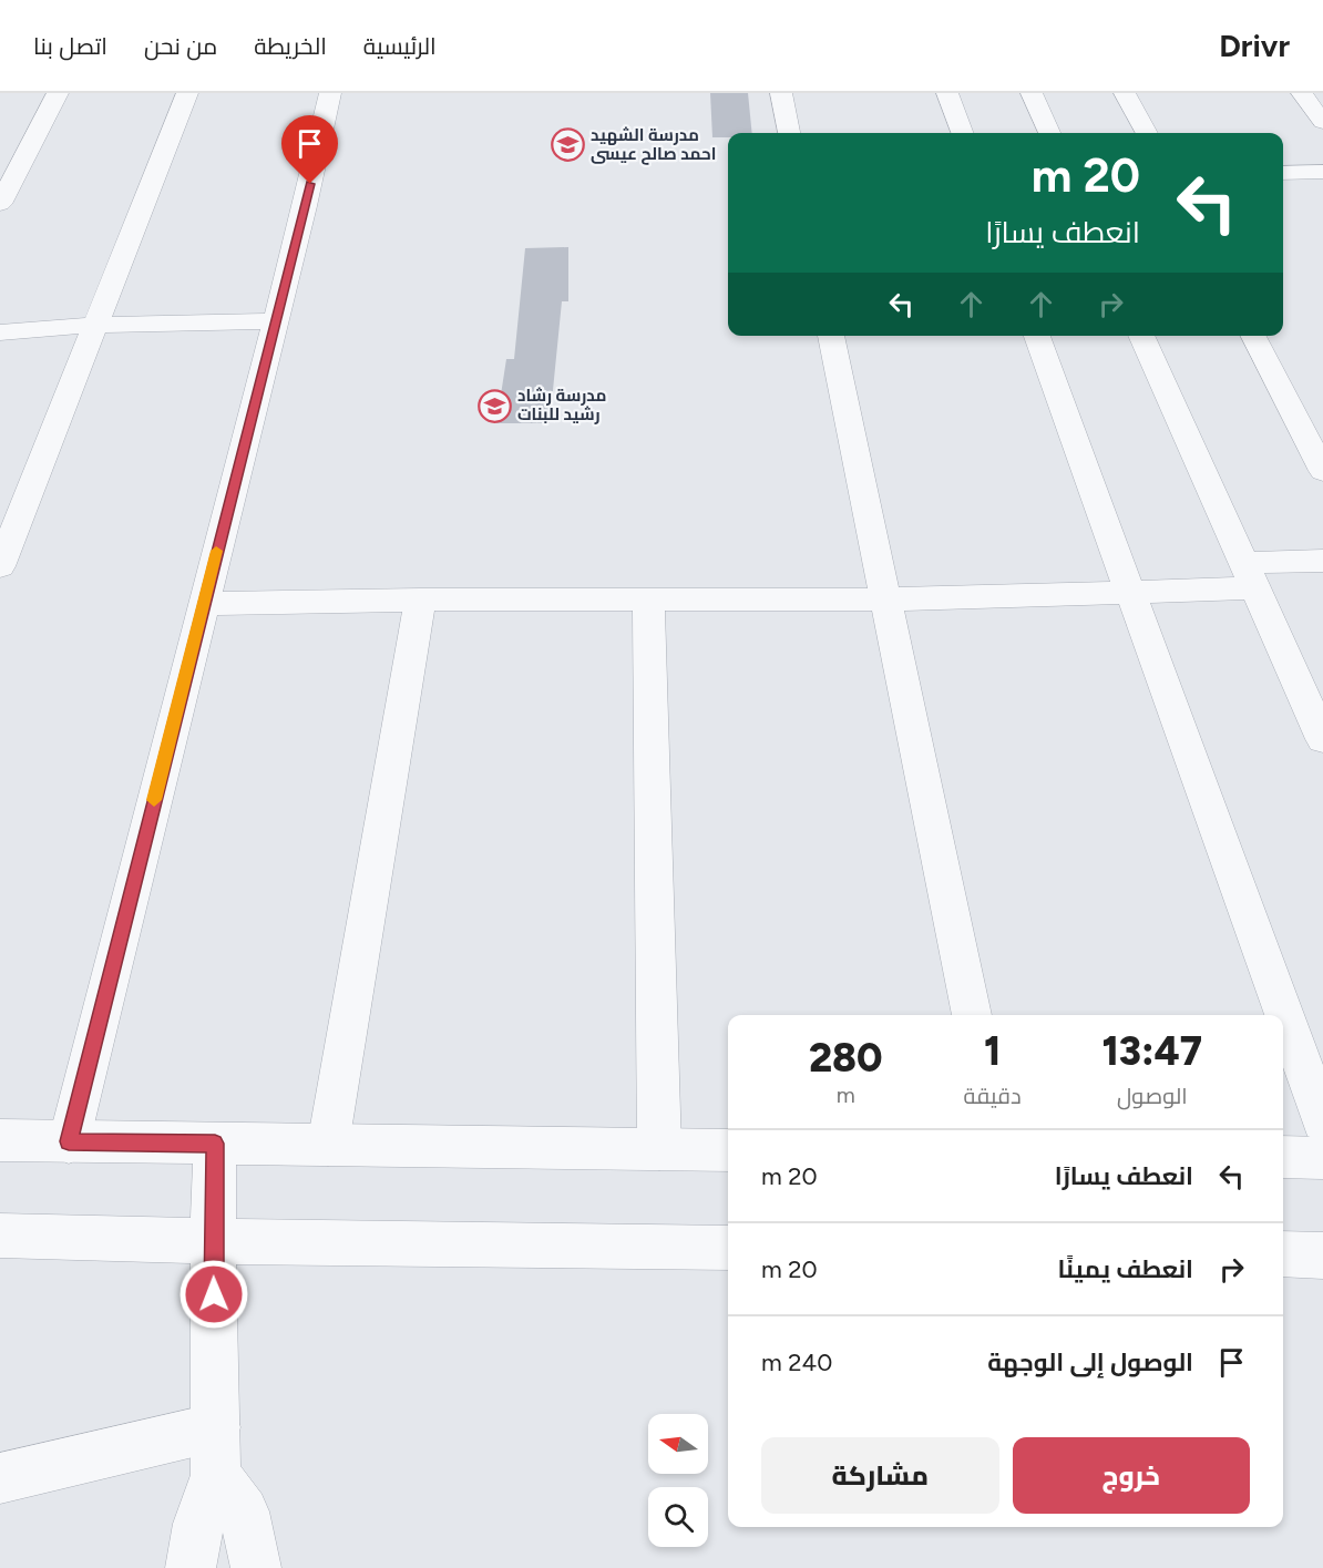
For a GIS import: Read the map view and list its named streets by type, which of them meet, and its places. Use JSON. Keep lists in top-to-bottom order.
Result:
{
  "places": {
    "school or university": ["مدرسة الشهيد احمد صالح عيسى", "مدرسة رشاد رشيد للبنات"]
  },
  "north": "left",
  "page": {
    "header": "Drivr",
    "nav": [
      "الرئيسية",
      "الخريطة",
      "من نحن",
      "اتصل بنا"
    ],
    "turn": ["20 m", "انعطف يسارًا"],
    "eta": [
      "13:47",
      "الوصول",
      "1",
      "دقيقة",
      "280",
      "m"
    ],
    "list": [
      {
        "name": "انعطف يسارًا",
        "value": "20 m"
      },
      {
        "name": "انعطف يمينًا",
        "value": "20 m"
      },
      {
        "name": "الوصول إلى الوجهة",
        "value": "240 m"
      }
    ],
    "buttons": ["خروج", "مشاركة"]
  }
}
